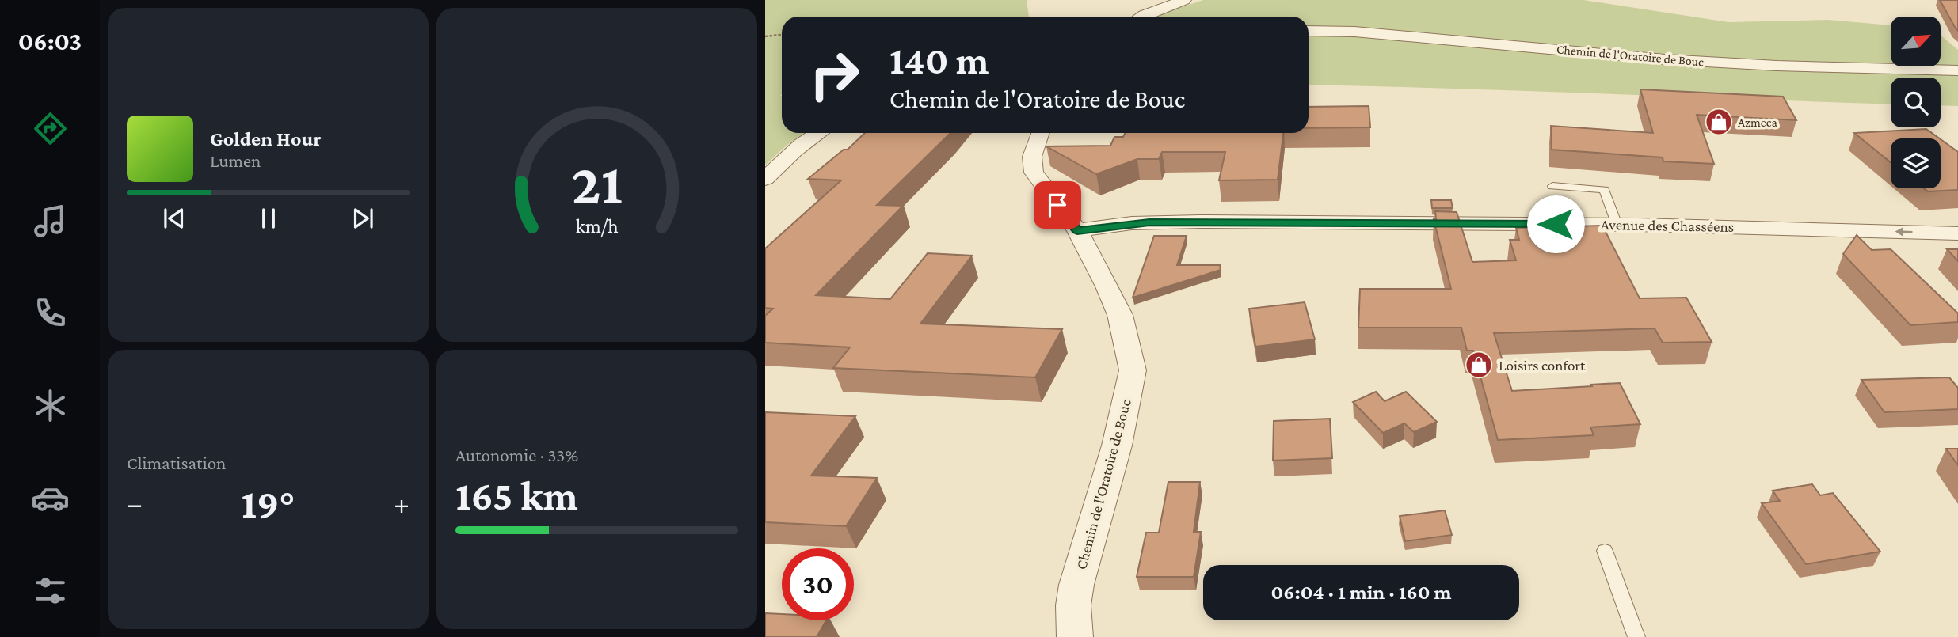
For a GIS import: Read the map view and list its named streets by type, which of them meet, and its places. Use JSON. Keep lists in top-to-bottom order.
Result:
{
  "streets": {
    "street": ["Chemin de l'Oratoire de Bouc", "Avenue des Chasséens"]
  },
  "crossings": [
    ["Chemin de l'Oratoire de Bouc", "Avenue des Chasséens"]
  ],
  "one_way": ["Avenue des Chasséens"],
  "places": {
    "shop": ["Azmeca", "Loisirs confort"]
  },
  "north": "top right",
  "page": {
    "tabs": "06:03",
    "turn": ["140 m", "Chemin de l'Oratoire de Bouc"],
    "song": ["Golden Hour", "Lumen"],
    "tile": [
      "Climatisation",
      ["Autonomie · 33%", "165 km"]
    ],
    "heat": ["−", "19°", "+"],
    "limit": "30",
    "trip": "06:04 · 1 min · 160 m",
    "gauge": ["21", "km/h"]
  }
}
